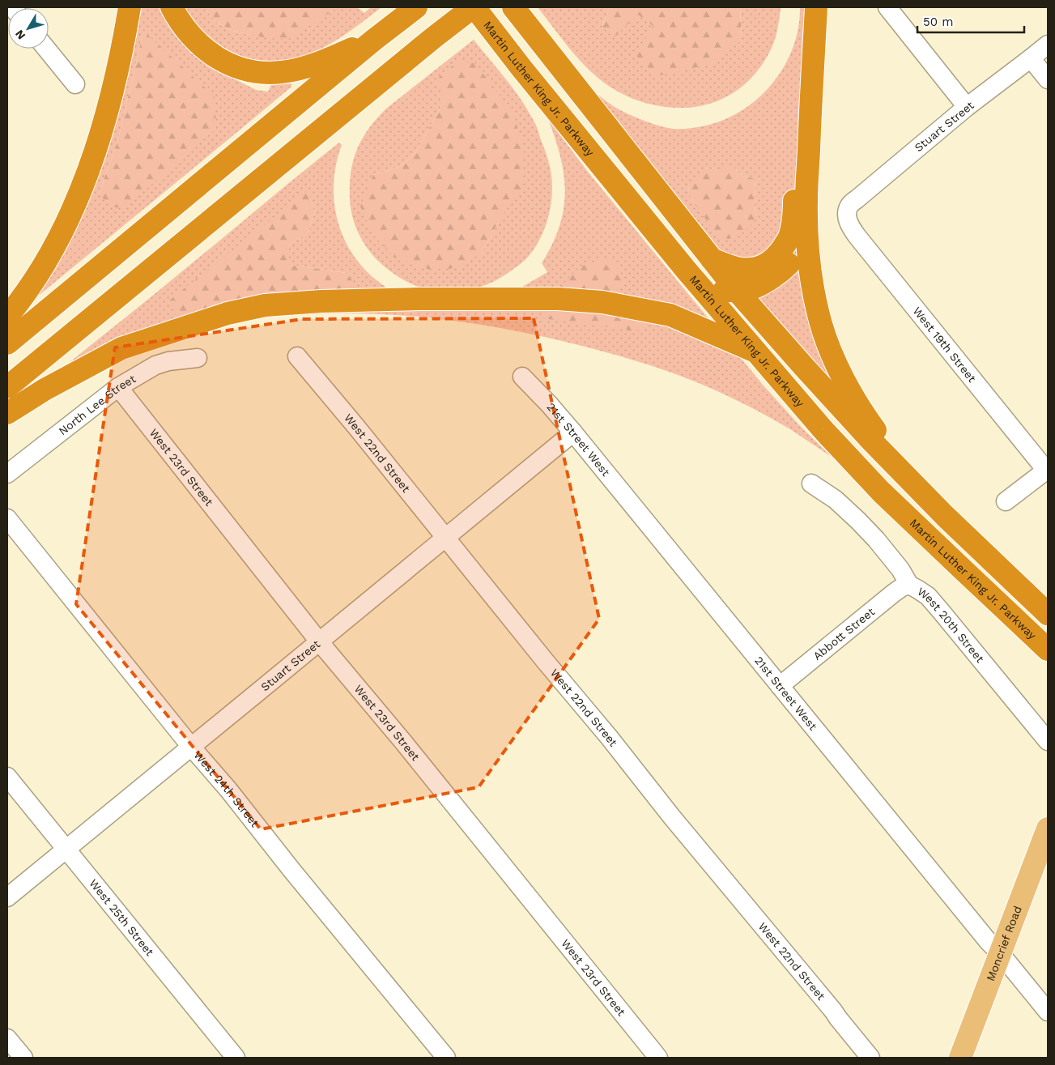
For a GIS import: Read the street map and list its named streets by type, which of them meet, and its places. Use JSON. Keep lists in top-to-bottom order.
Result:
{
  "streets": {
    "highway": ["Martin Luther King Jr. Parkway"],
    "main road": ["Moncrief Road"],
    "street": [
      "Stuart Street",
      "West 19th Street",
      "North Lee Street",
      "21st Street West",
      "West 22nd Street",
      "West 23rd Street",
      "West 20th Street",
      "Abbott Street",
      "West 24th Street",
      "West 25th Street"
    ]
  },
  "crossings": [
    ["Stuart Street", "West 19th Street"],
    ["Stuart Street", "21st Street West"],
    ["Stuart Street", "West 22nd Street"],
    ["Stuart Street", "West 23rd Street"],
    ["Stuart Street", "West 24th Street"],
    ["Stuart Street", "West 25th Street"],
    ["North Lee Street", "West 23rd Street"],
    ["21st Street West", "Abbott Street"],
    ["21st Street West", "Moncrief Road"],
    ["West 20th Street", "Abbott Street"]
  ],
  "scale_bar": "50 m",
  "north": "bottom left"
}
